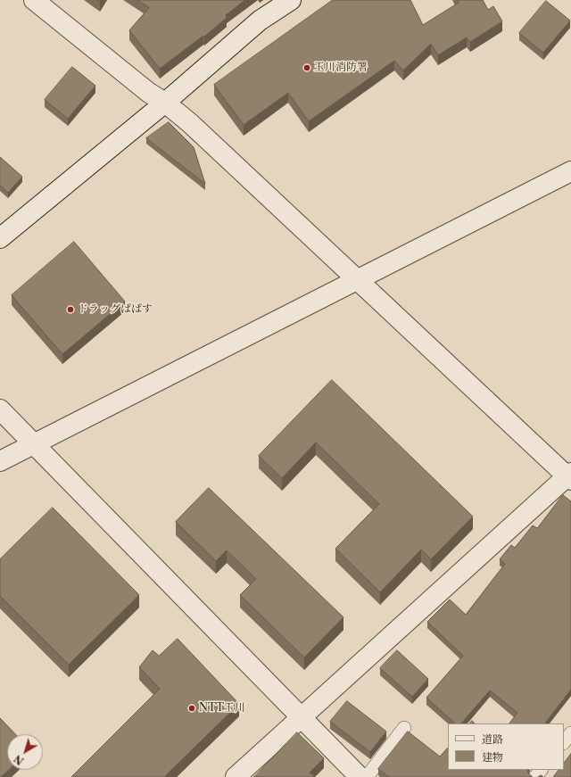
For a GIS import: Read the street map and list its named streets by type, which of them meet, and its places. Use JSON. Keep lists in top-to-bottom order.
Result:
{
  "places": ["玉川消防署", "ドラッグぱぱす", "NTT玉川"],
  "legend": ["道路", "建物"],
  "north": "bottom left"
}
